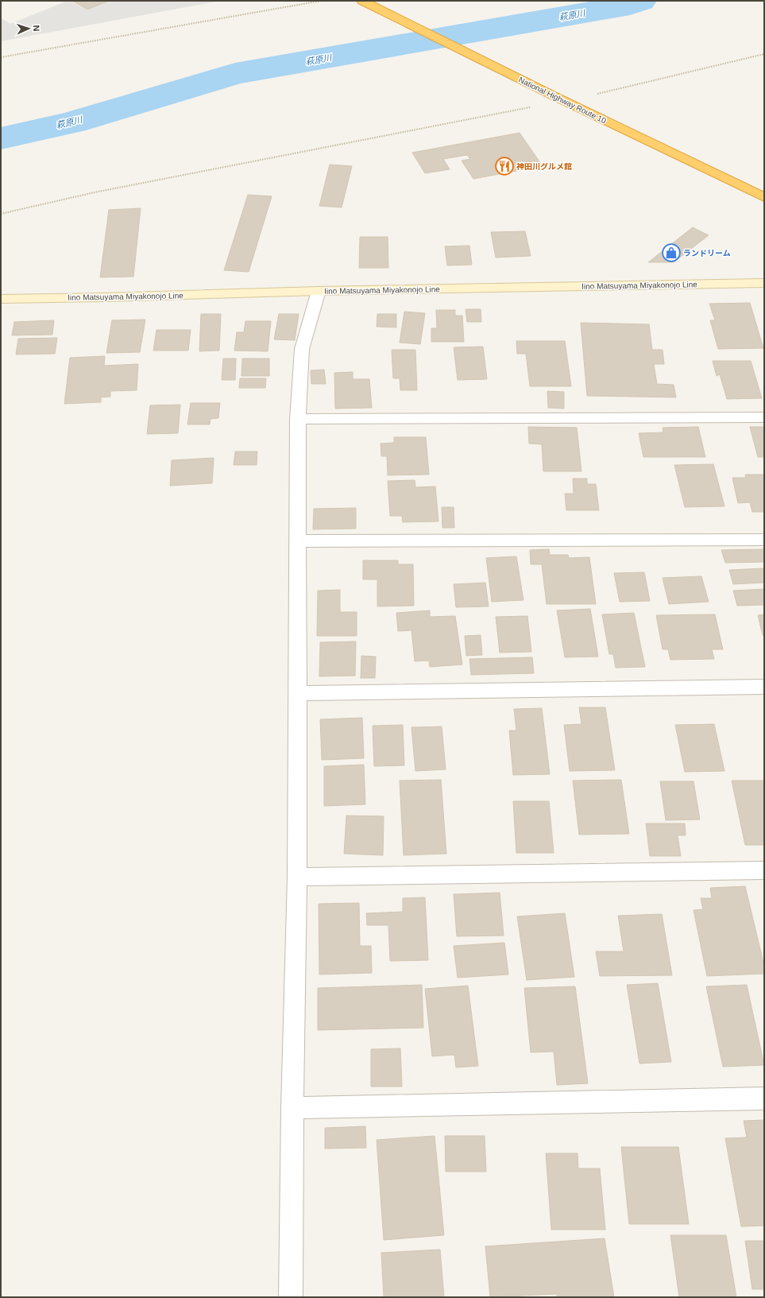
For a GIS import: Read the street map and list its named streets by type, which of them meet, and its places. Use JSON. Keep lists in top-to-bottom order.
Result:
{
  "streets": {
    "highway": ["National Highway Route 10"],
    "main road": ["Iino Matsuyama Miyakonojo Line"]
  },
  "water": ["萩原川"],
  "places": {
    "restaurant": ["神田川グルメ館"],
    "shop": ["ランドリーム"]
  },
  "north": "right"
}
